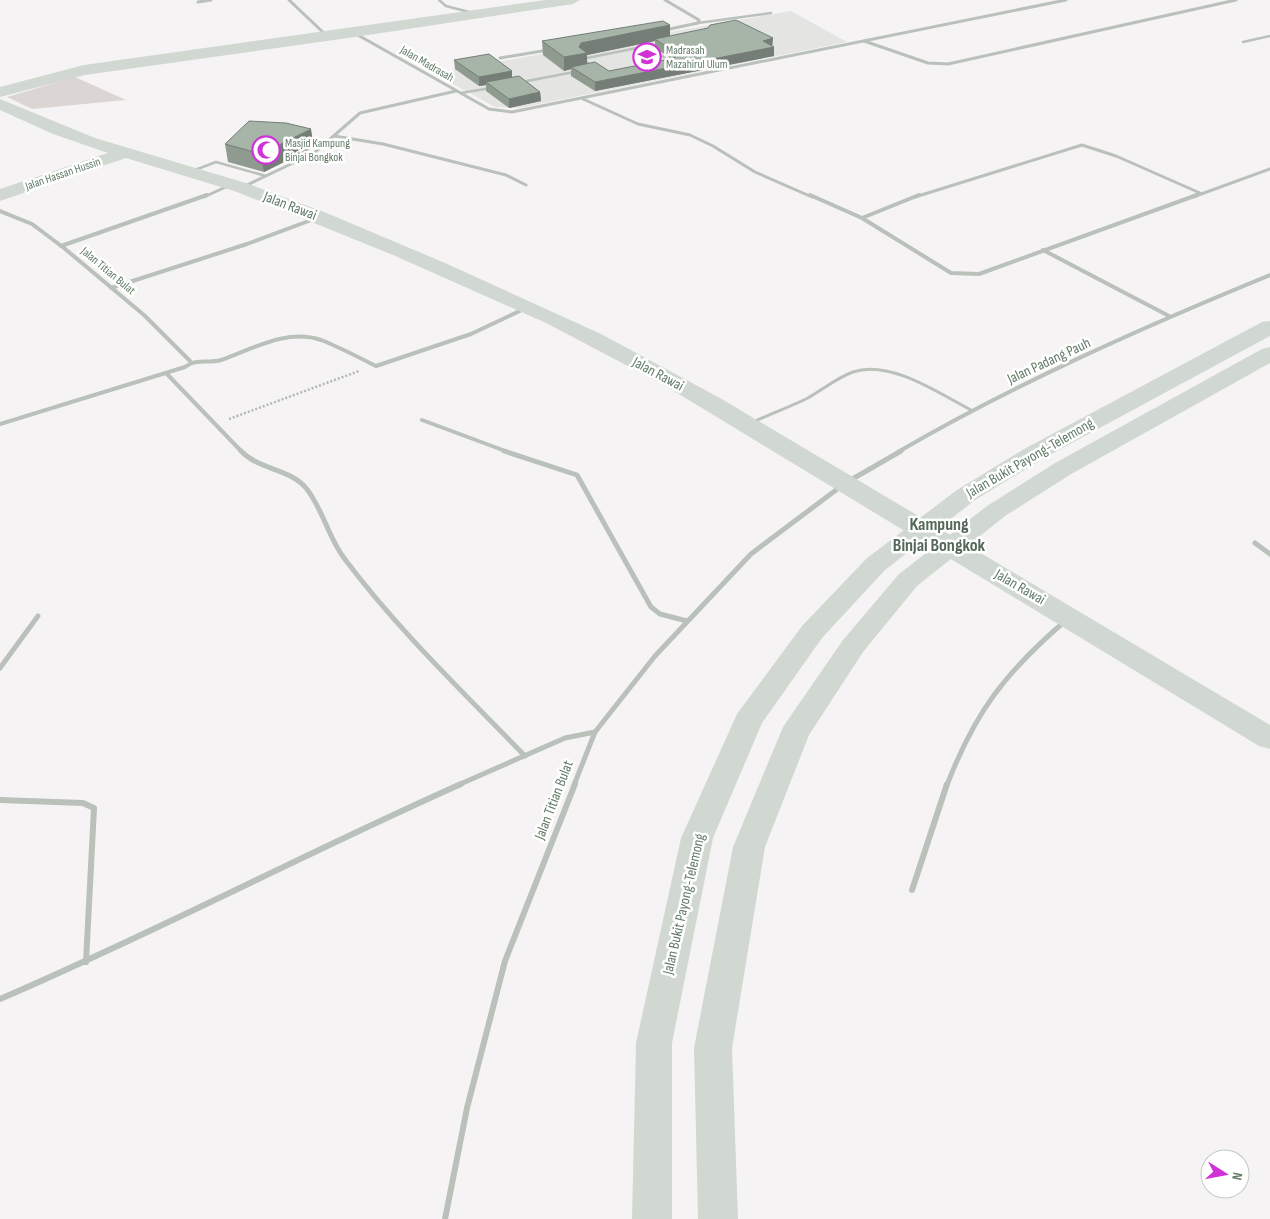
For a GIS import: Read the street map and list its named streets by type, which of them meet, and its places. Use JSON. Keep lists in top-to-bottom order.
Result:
{
  "streets": {
    "main road": ["Jalan Hassan Hussin", "Jalan Rawai", "Jalan Bukit Payong-Telemong"],
    "street": ["Jalan Madrasah", "Jalan Titian Bulat", "Jalan Padang Pauh"]
  },
  "crossings": [
    ["Jalan Hassan Hussin", "Jalan Rawai"],
    ["Jalan Rawai", "Jalan Titian Bulat"],
    ["Jalan Rawai", "Jalan Padang Pauh"],
    ["Jalan Titian Bulat", "Jalan Padang Pauh"]
  ],
  "districts": ["Kampung Binjai Bongkok"],
  "places": {
    "school or university": ["Madrasah Mazahirul Ulum"],
    "mosque": ["Masjid Kampung Binjai Bongkok"]
  },
  "north": "right"
}
